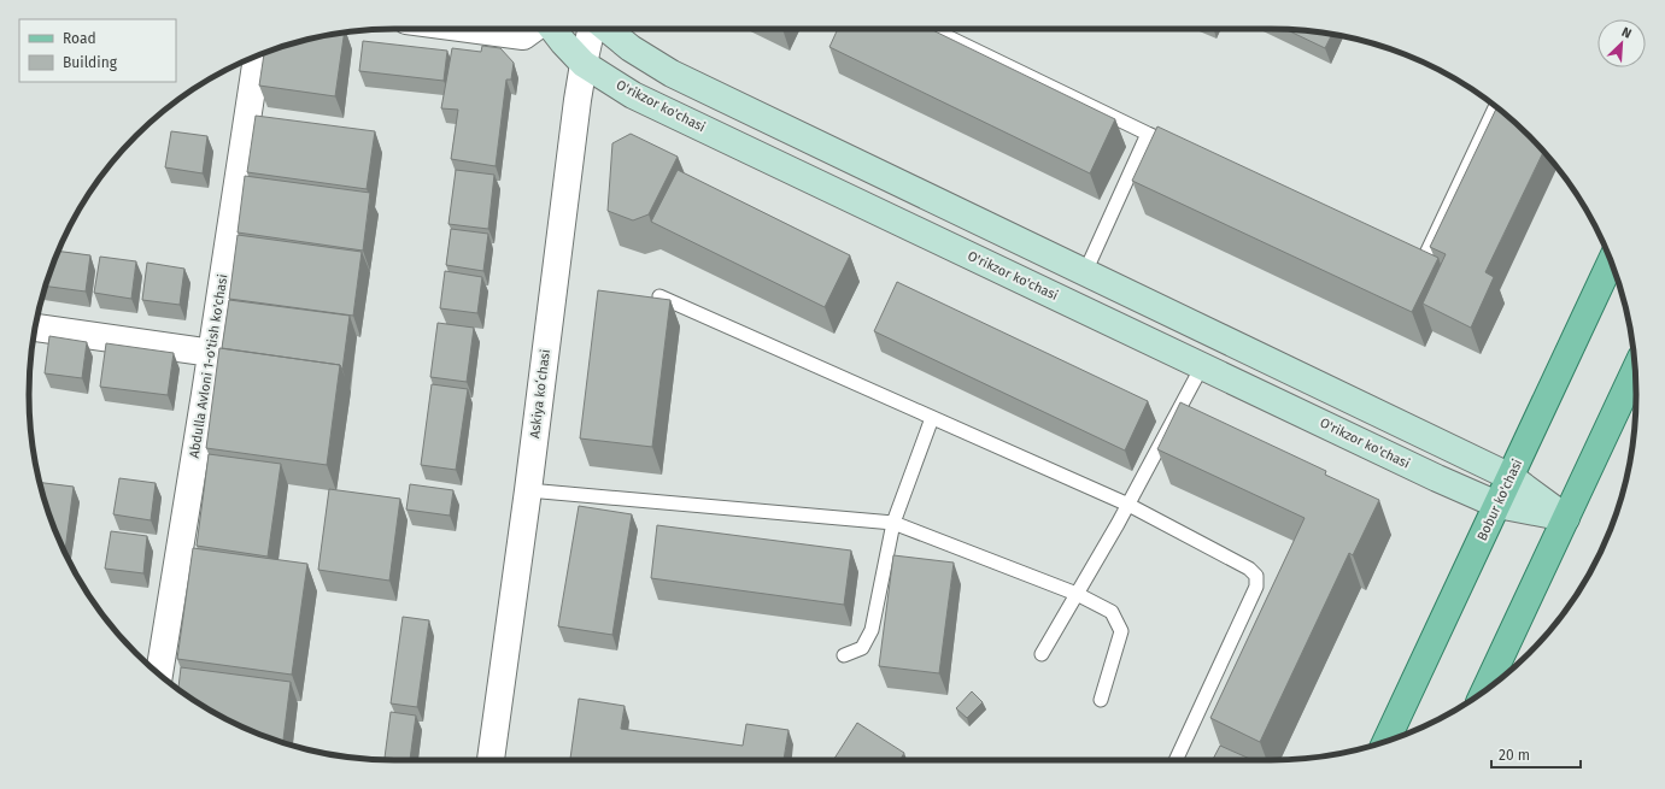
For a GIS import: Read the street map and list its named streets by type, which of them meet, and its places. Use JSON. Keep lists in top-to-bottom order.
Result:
{
  "streets": {
    "main road": ["O'rikzor ko'chasi", "Bobur ko'chasi"],
    "street": ["Abdulla Avloni 1-o'tish ko'chasi", "Askiya koʻchasi"]
  },
  "crossings": [
    ["O'rikzor ko'chasi", "Askiya koʻchasi"],
    ["O'rikzor ko'chasi", "Bobur ko'chasi"]
  ],
  "legend": ["Road", "Building"],
  "scale_bar": "20 m",
  "north": "top right"
}
